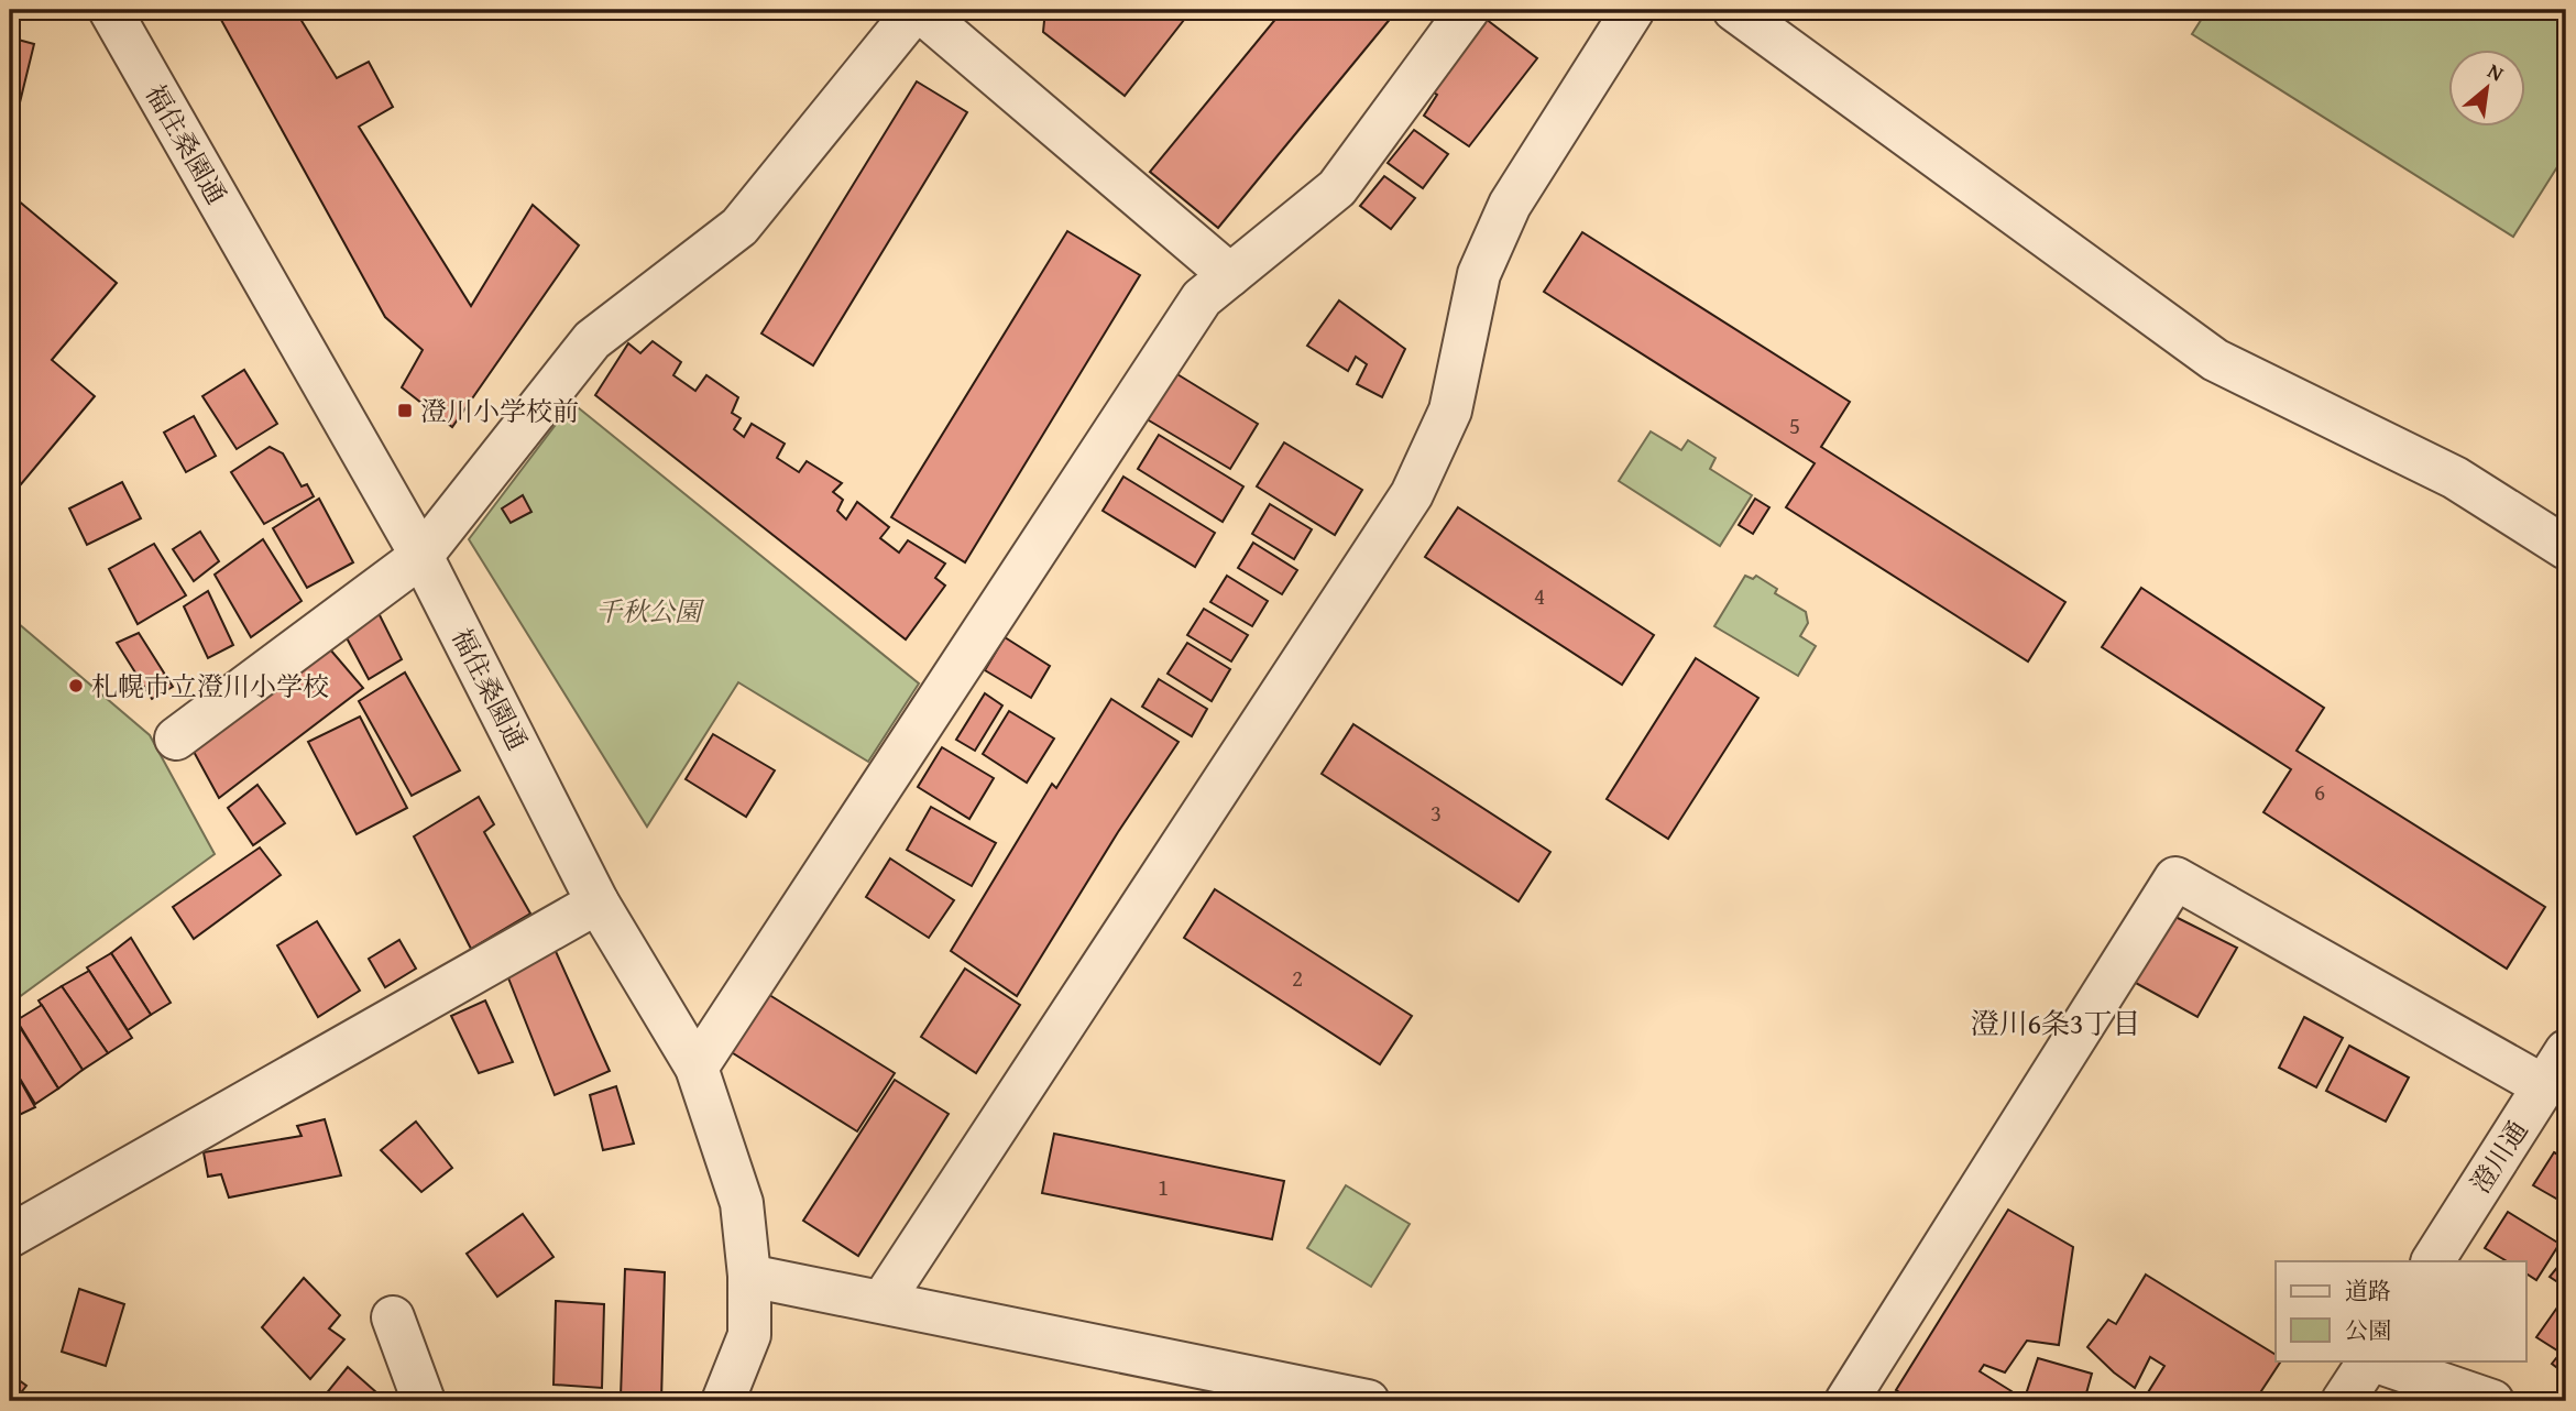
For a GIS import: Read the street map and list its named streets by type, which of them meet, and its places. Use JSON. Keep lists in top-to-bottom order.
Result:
{
  "streets": {
    "street": ["福住桑園通", "澄川通"]
  },
  "districts": ["澄川6条3丁目"],
  "parks": ["千秋公園"],
  "places": {
    "transit": ["澄川小学校前"],
    "other": ["札幌市立澄川小学校"]
  },
  "house_numbers": [
    "5",
    "4",
    "6",
    "3",
    "2",
    "1"
  ],
  "legend": ["道路", "公園"],
  "north": "top right"
}
